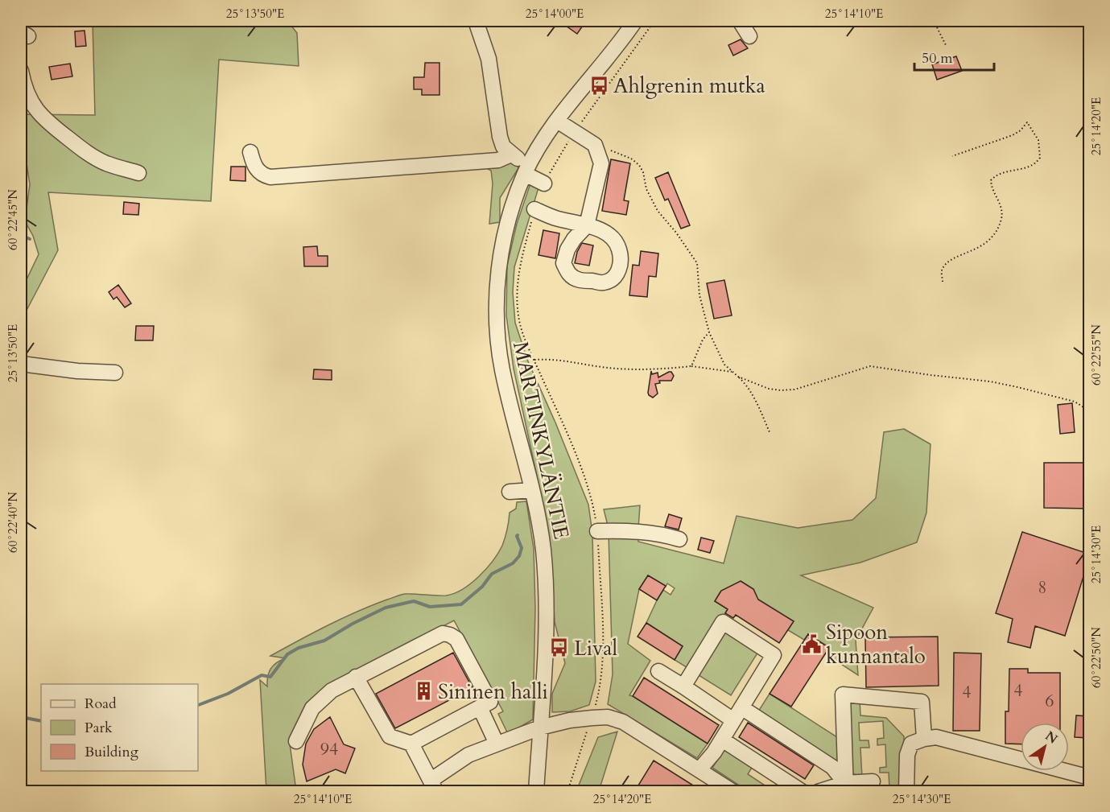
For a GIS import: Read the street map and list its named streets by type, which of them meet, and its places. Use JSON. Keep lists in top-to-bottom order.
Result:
{
  "streets": {
    "street": ["MARTINKYLÄNTIE"]
  },
  "places": {
    "bus stop": ["Ahlgrenin mutka", "Lival"],
    "public building": ["Sipoon kunnantalo"],
    "building": ["Sininen halli"]
  },
  "house_numbers": [
    "8",
    "4",
    "4",
    "6",
    "94"
  ],
  "legend": ["Road", "Park", "Building"],
  "scale_bar": "50 m",
  "north": "top right",
  "coordinates": [
    "25°13'50\"E",
    "25°14'00\"E",
    "25°14'10\"E",
    "25°14'20\"E",
    "60°22'45\"N",
    "60°22'55\"N",
    "60°22'40\"N",
    "25°14'30\"E",
    "60°22'50\"N"
  ]
}
